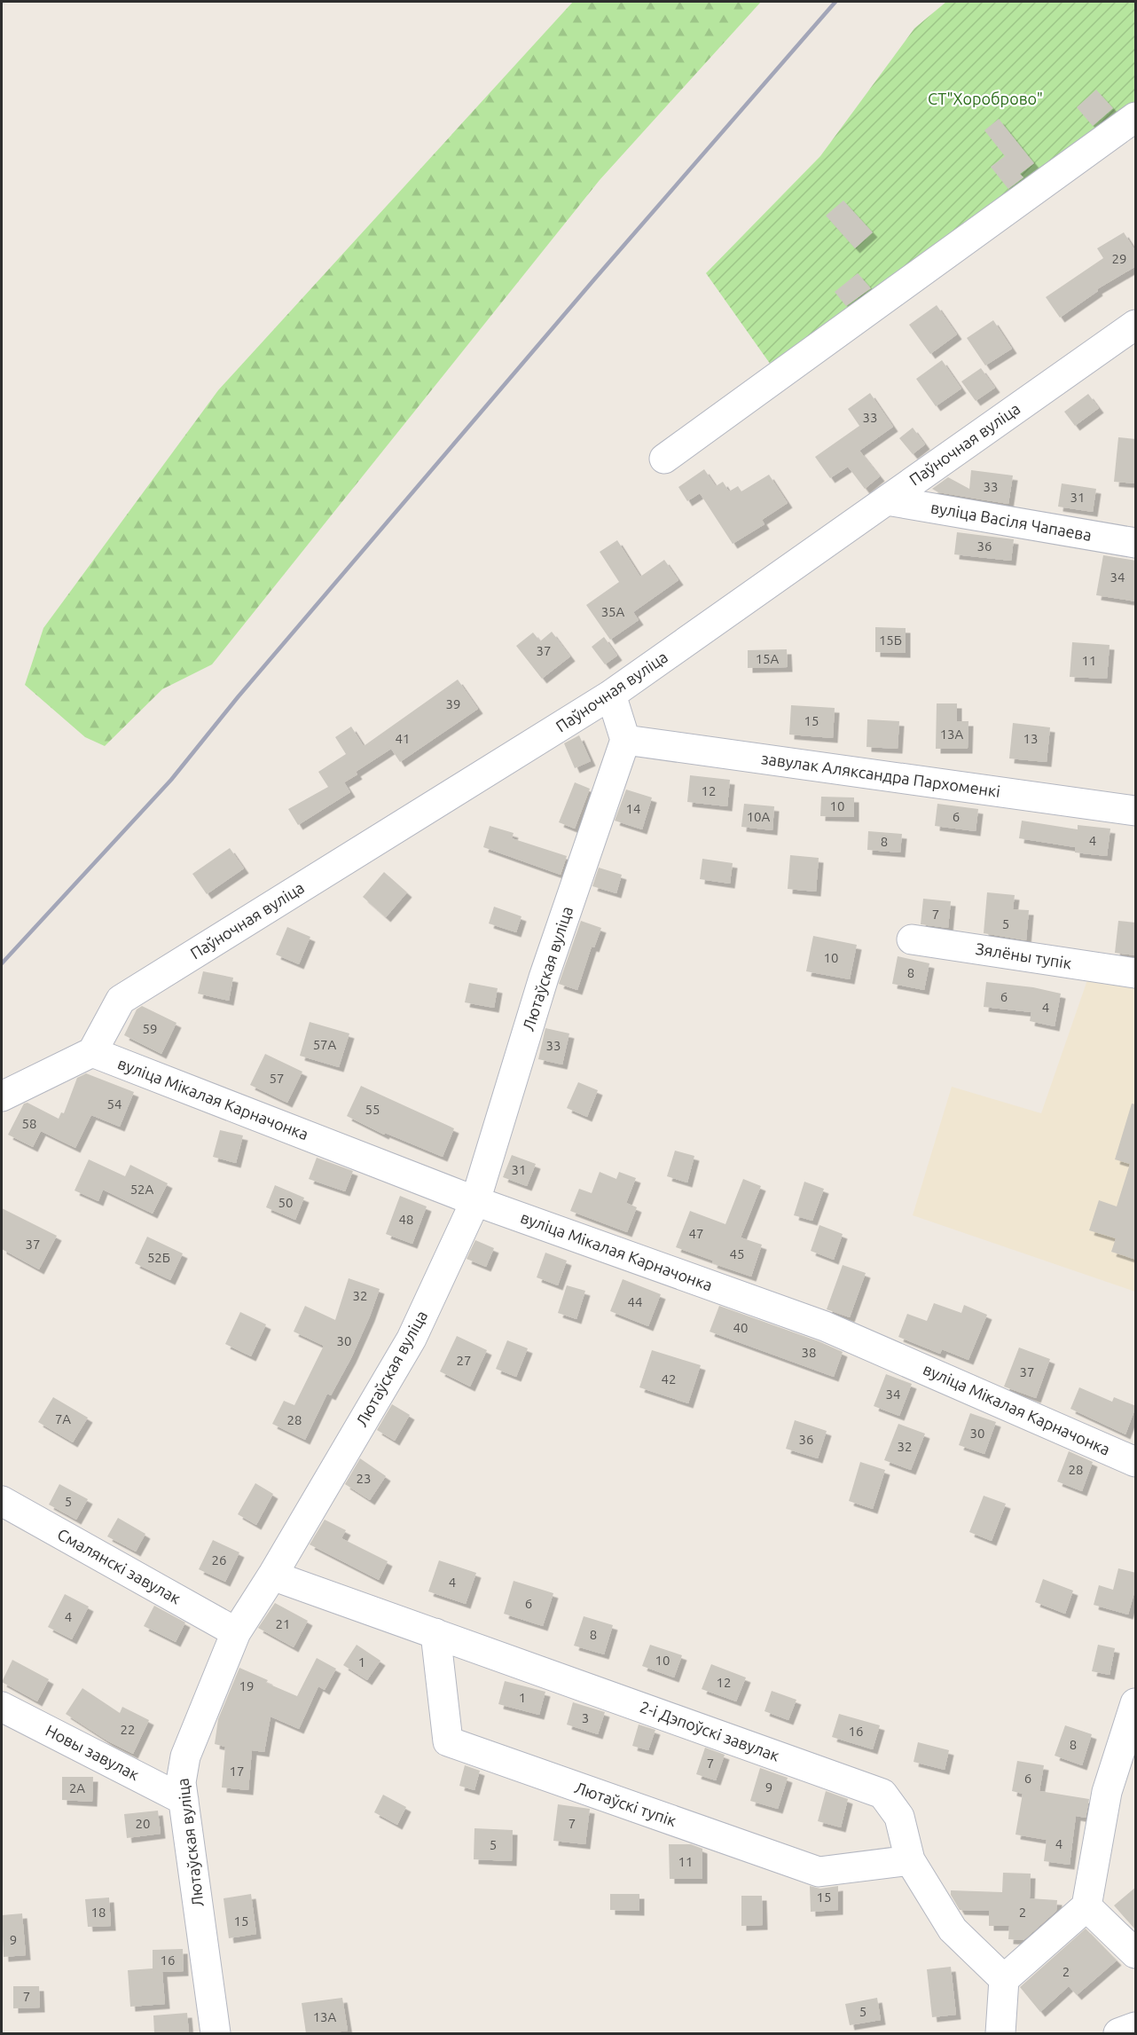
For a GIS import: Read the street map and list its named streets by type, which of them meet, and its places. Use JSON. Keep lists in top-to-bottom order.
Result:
{
  "streets": {
    "street": [
      "Паўночная вуліца",
      "вуліца Васіля Чапаева",
      "завулак Аляксандра Пархоменкі",
      "Зялёны тупік",
      "Лютаўская вуліца",
      "вуліца Мікалая Карначонка",
      "Смалянскі завулак",
      "2-і Дэпоўскі завулак",
      "Новы завулак",
      "Лютаўскі тупік"
    ]
  },
  "crossings": [
    ["Паўночная вуліца", "вуліца Васіля Чапаева"],
    ["Паўночная вуліца", "вуліца Мікалая Карначонка"],
    ["завулак Аляксандра Пархоменкі", "Лютаўская вуліца"],
    ["Лютаўская вуліца", "вуліца Мікалая Карначонка"],
    ["Лютаўская вуліца", "Смалянскі завулак"],
    ["Лютаўская вуліца", "2-і Дэпоўскі завулак"],
    ["Лютаўская вуліца", "Новы завулак"],
    ["2-і Дэпоўскі завулак", "Лютаўскі тупік"]
  ],
  "parks": ["СТ\"Хороброво\""],
  "house_numbers": [
    "29",
    "33",
    "33",
    "31",
    "36",
    "34",
    "35А",
    "15Б",
    "37",
    "15А",
    "11",
    "39",
    "15",
    "13А",
    "41",
    "13",
    "12",
    "10",
    "14",
    "10А",
    "6",
    "4",
    "8",
    "7",
    "5",
    "10",
    "8",
    "6",
    "4",
    "59",
    "57А",
    "33",
    "57",
    "54",
    "55",
    "58",
    "31",
    "52А",
    "50",
    "48",
    "47",
    "37",
    "45",
    "52Б",
    "32",
    "44",
    "40",
    "30",
    "38",
    "27",
    "37",
    "42",
    "34",
    "7А",
    "28",
    "30",
    "36",
    "32",
    "28",
    "23",
    "5",
    "26",
    "4",
    "6",
    "4",
    "21",
    "8",
    "10",
    "1",
    "12",
    "19",
    "1",
    "3",
    "22",
    "16",
    "8",
    "7",
    "17",
    "6",
    "9",
    "2А",
    "20",
    "7",
    "4",
    "5",
    "11",
    "15",
    "18",
    "2",
    "15",
    "9",
    "16",
    "2",
    "7",
    "5",
    "13А"
  ]
}
